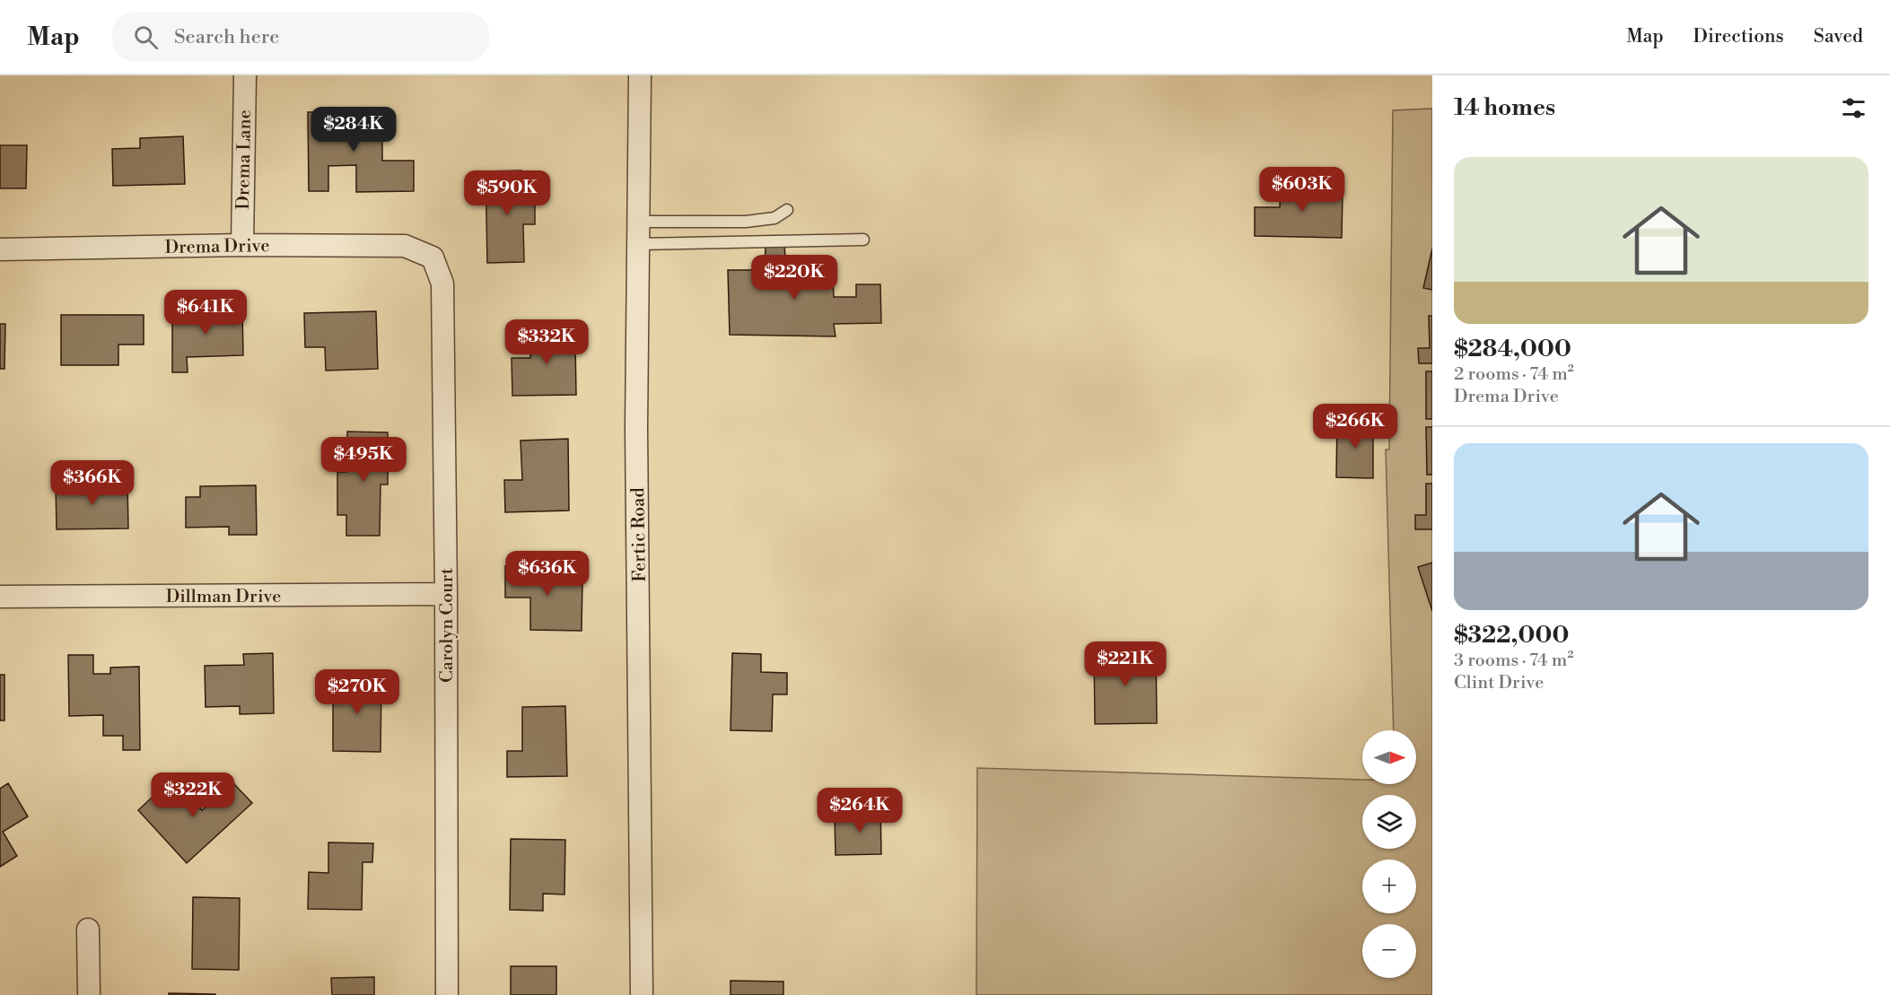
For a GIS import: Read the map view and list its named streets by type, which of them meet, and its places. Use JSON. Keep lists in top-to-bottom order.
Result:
{
  "streets": {
    "street": [
      "Drema Lane",
      "Drema Drive",
      "Fertic Road",
      "Dillman Drive",
      "Carolyn Court"
    ]
  },
  "crossings": [
    ["Drema Lane", "Drema Drive"],
    ["Drema Drive", "Carolyn Court"],
    ["Dillman Drive", "Carolyn Court"]
  ],
  "north": "right",
  "page": {
    "header": "Map",
    "search": "Search here",
    "nav": ["Map", "Directions", "Saved"],
    "heading": "14 homes",
    "price": [
      "$284K",
      "$603K",
      "$590K",
      "$220K",
      "$641K",
      "$332K",
      "$266K",
      "$495K",
      "$366K",
      "$636K",
      "$221K",
      "$270K",
      "$322K",
      "$264K"
    ],
    "list": [
      {
        "name": "$284,000",
        "note": "2 rooms · 74 m² · Drema Drive"
      },
      {
        "name": "$322,000",
        "note": "3 rooms · 74 m² · Clint Drive"
      }
    ],
    "map_buttons": ["+", "−"]
  }
}
